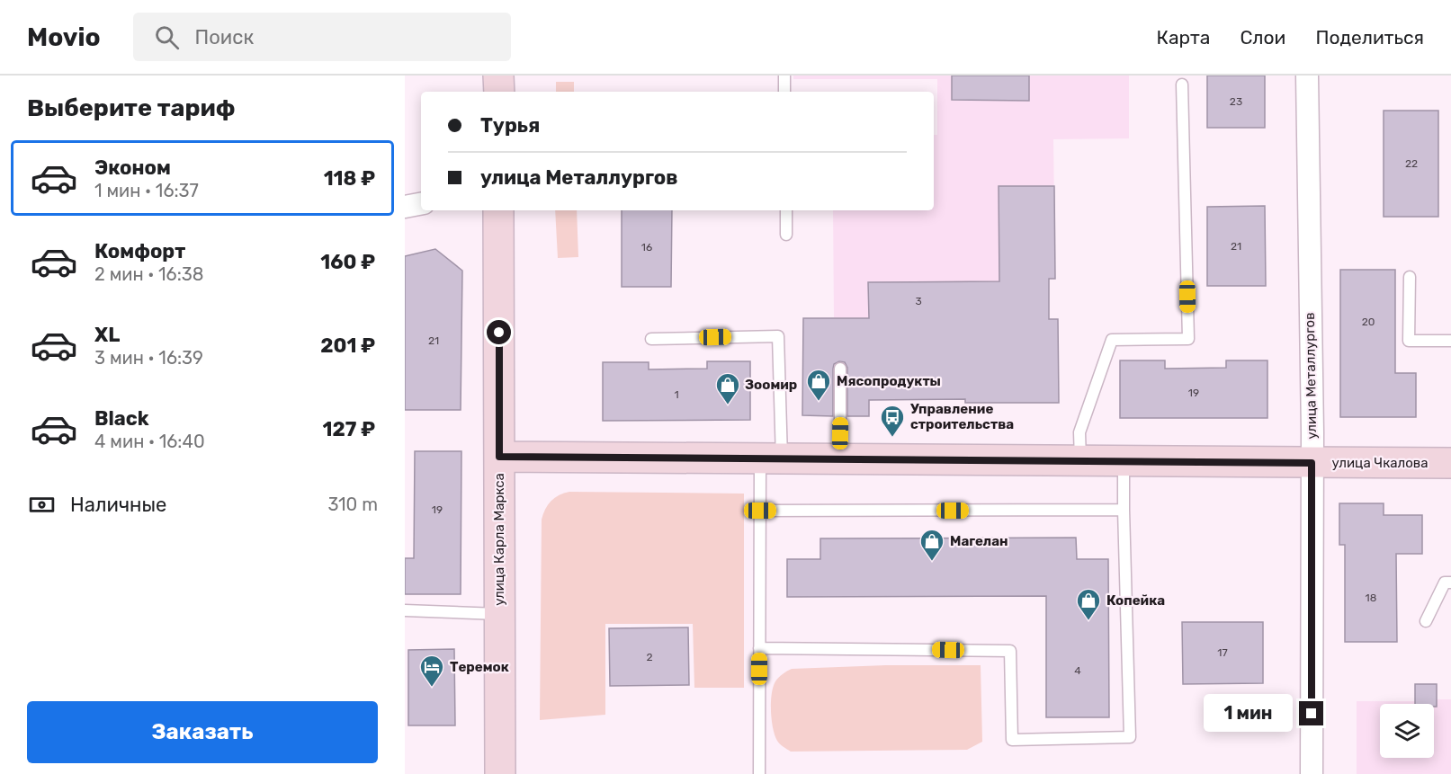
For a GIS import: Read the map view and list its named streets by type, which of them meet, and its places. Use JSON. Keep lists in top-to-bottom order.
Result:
{
  "streets": {
    "main road": ["улица Чкалова", "улица Карла Маркса"],
    "street": ["улица Металлургов"]
  },
  "crossings": [
    ["улица Металлургов", "улица Чкалова"],
    ["улица Чкалова", "улица Карла Маркса"]
  ],
  "places": {
    "shop": [
      "Мясопродукты",
      "Зоомир",
      "Магелан",
      "Копейка"
    ],
    "bus stop": ["Управление строительства"],
    "hotel": ["Теремок"]
  },
  "house_numbers": [
    "23",
    "22",
    "21",
    "16",
    "3",
    "20",
    "21",
    "19",
    "1",
    "19",
    "18",
    "17",
    "2",
    "4"
  ],
  "page": {
    "header": "Movio",
    "search": "Поиск",
    "nav": ["Карта", "Слои", "Поделиться"],
    "heading": "Выберите тариф",
    "banner": ["Турья", "улица Металлургов"],
    "list": [
      {
        "name": "Эконом",
        "note": "1 мин · 16:37",
        "value": "118 ₽"
      },
      {
        "name": "Комфорт",
        "note": "2 мин · 16:38",
        "value": "160 ₽"
      },
      {
        "name": "XL",
        "note": "3 мин · 16:39",
        "value": "201 ₽"
      },
      {
        "name": "Black",
        "note": "4 мин · 16:40",
        "value": "127 ₽"
      }
    ],
    "pay": ["Наличные", "310 m"],
    "buttons": "Заказать",
    "bubble": "1 мин"
  }
}
